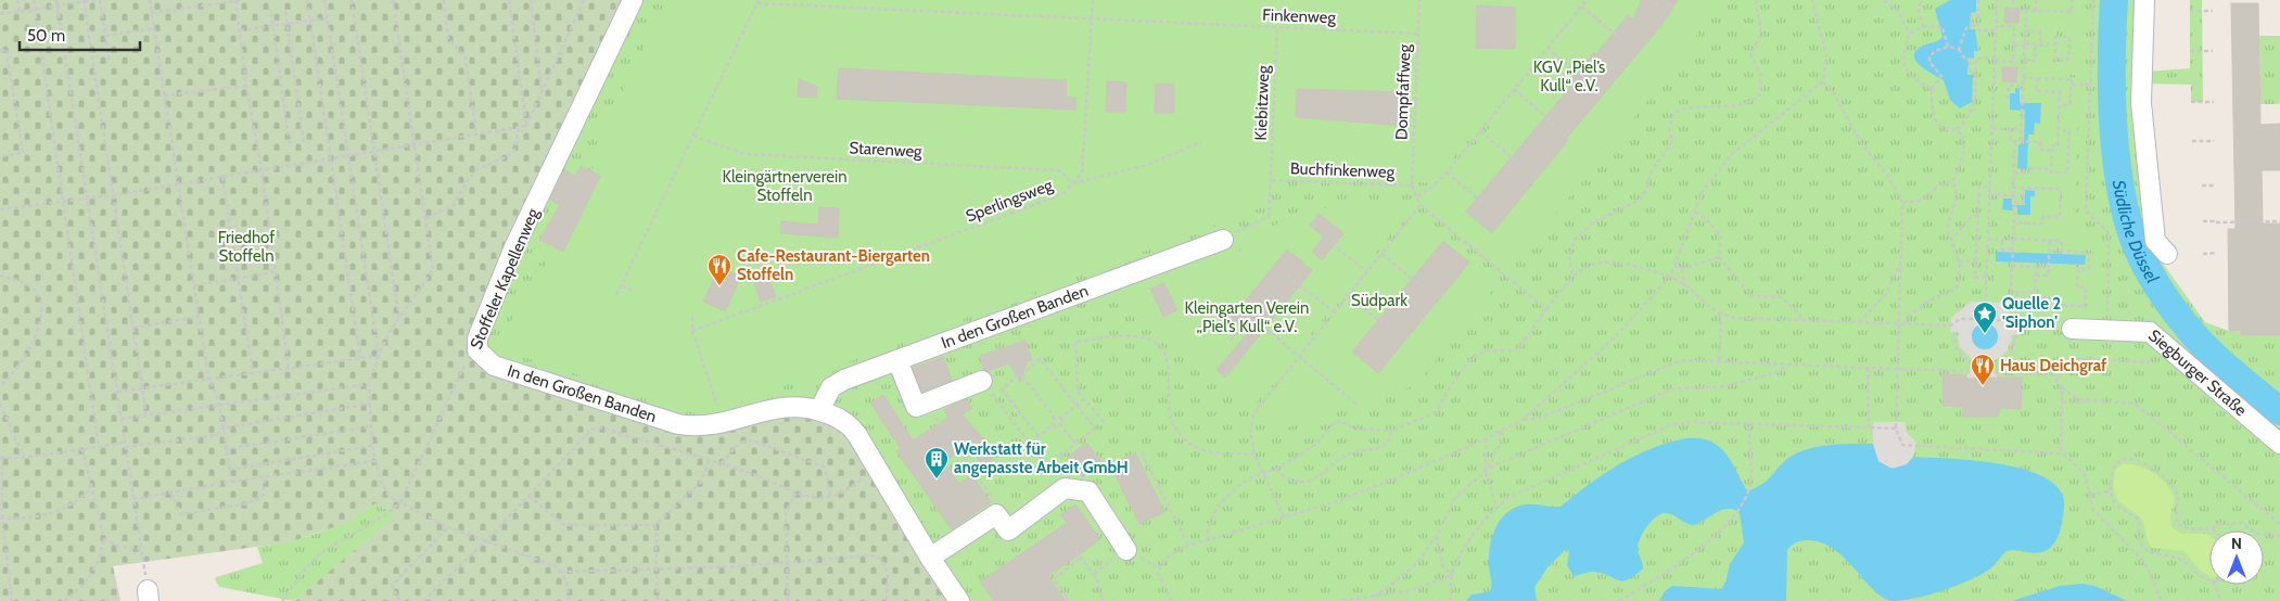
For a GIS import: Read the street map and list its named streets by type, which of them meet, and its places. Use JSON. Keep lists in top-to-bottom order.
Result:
{
  "streets": {
    "street": ["Stoffeler Kapellenweg", "In den Großen Banden", "Siegburger Straße"],
    "path": [
      "Finkenweg",
      "Dompfaffweg",
      "Kiebitzweg",
      "Starenweg",
      "Buchfinkenweg",
      "Sperlingsweg"
    ]
  },
  "crossings": [
    ["Finkenweg", "Dompfaffweg"],
    ["Finkenweg", "Kiebitzweg"],
    ["Finkenweg", "Sperlingsweg"],
    ["Dompfaffweg", "Buchfinkenweg"],
    ["Kiebitzweg", "Buchfinkenweg"],
    ["Kiebitzweg", "In den Großen Banden"],
    ["Starenweg", "Sperlingsweg"],
    ["Stoffeler Kapellenweg", "In den Großen Banden"]
  ],
  "water": ["Südliche Düssel"],
  "parks": [
    "KGV „Piel’s Kull“ e.V.",
    "Kleingärtnerverein Stoffeln",
    "Friedhof Stoffeln",
    "Südpark",
    "Kleingarten Verein „Piel’s Kull“ e.V."
  ],
  "places": {
    "restaurant": ["Cafe-Restaurant-Biergarten Stoffeln", "Haus Deichgraf"],
    "place": ["Quelle 2 'Siphon'"],
    "building": ["Werkstatt für angepasste Arbeit GmbH"]
  },
  "scale_bar": "50 m",
  "north": "top"
}
